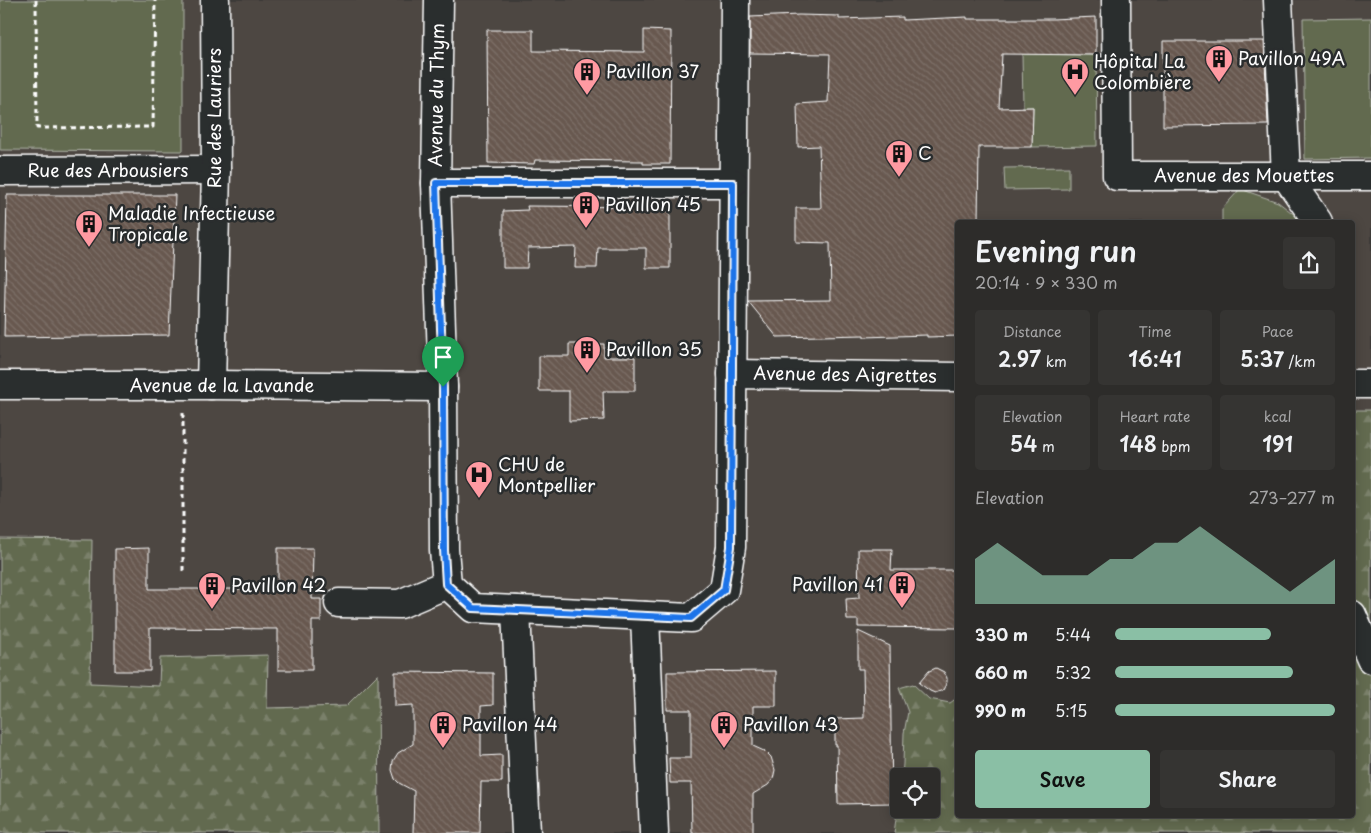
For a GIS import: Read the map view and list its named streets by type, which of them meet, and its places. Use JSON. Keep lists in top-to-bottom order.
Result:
{
  "streets": {
    "lane": [
      "Avenue du Thym",
      "Rue des Lauriers",
      "Rue des Arbousiers",
      "Avenue des Mouettes",
      "Avenue des Aigrettes",
      "Avenue de la Lavande"
    ]
  },
  "crossings": [
    ["Avenue du Thym", "Avenue de la Lavande"],
    ["Rue des Lauriers", "Rue des Arbousiers"],
    ["Rue des Lauriers", "Avenue de la Lavande"]
  ],
  "places": {
    "building": [
      "Pavillon 49A",
      "Pavillon 37",
      "C",
      "Pavillon 45",
      "Maladie Infectieuse Tropicale",
      "Pavillon 35",
      "Pavillon 41",
      "Pavillon 42",
      "Pavillon 44",
      "Pavillon 43"
    ],
    "hospital": ["Hôpital La Colombière", "CHU de Montpellier"]
  },
  "page": {
    "heading": ["Evening run", "20:14 · 9 × 330 m"],
    "stats": [
      ["Distance", "2.97 km"],
      ["Time", "16:41"],
      ["Pace", "5:37 /km"],
      ["Elevation", "54 m"],
      ["Heart rate", "148 bpm"],
      ["kcal", "191"]
    ],
    "chart": ["Elevation", "273–277 m"],
    "list": [
      {
        "name": "330 m",
        "note": "5:44"
      },
      {
        "name": "660 m",
        "note": "5:32"
      },
      {
        "name": "990 m",
        "note": "5:15"
      }
    ],
    "buttons": ["Save", "Share"]
  }
}
